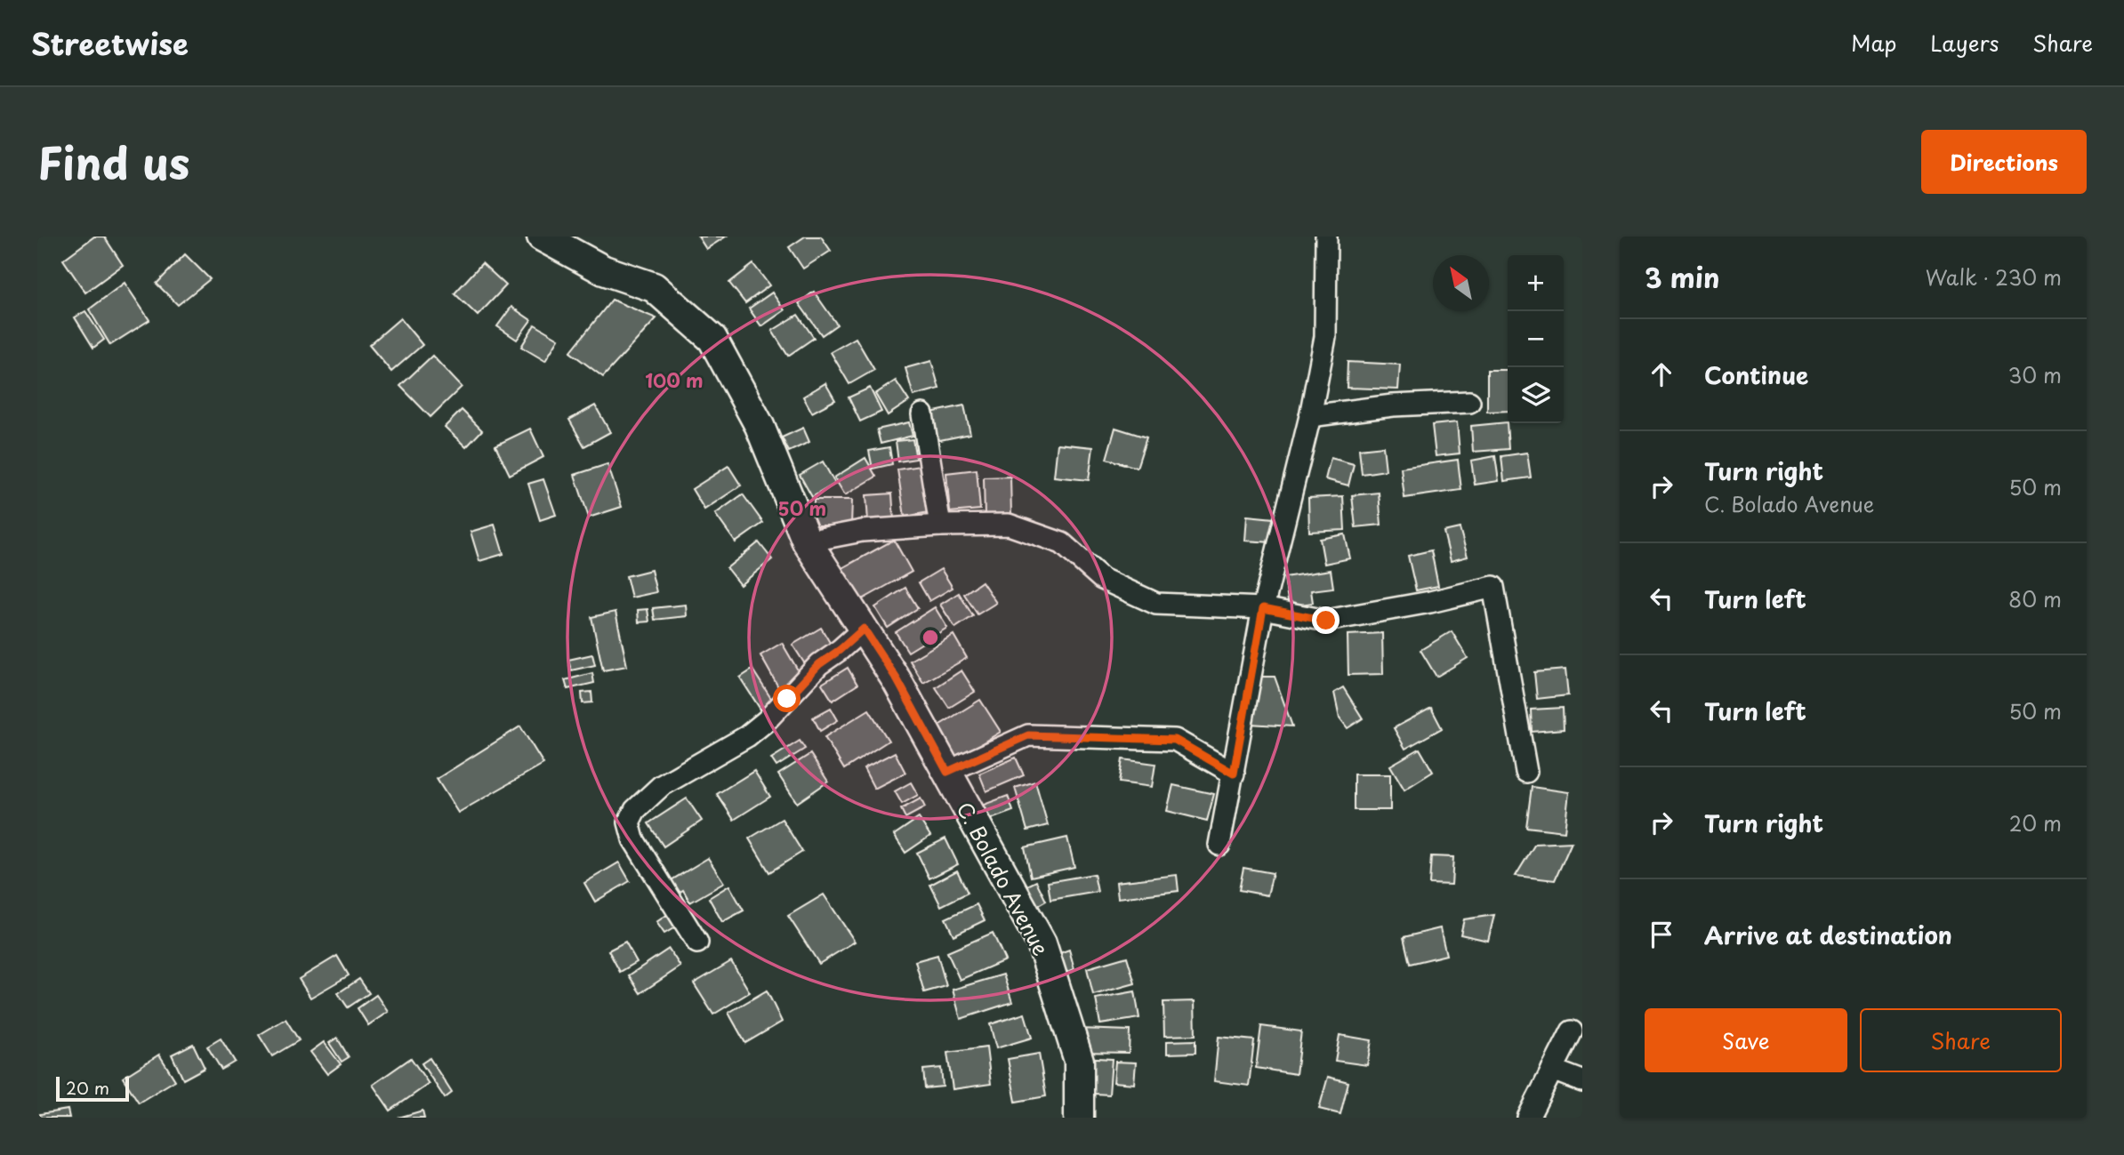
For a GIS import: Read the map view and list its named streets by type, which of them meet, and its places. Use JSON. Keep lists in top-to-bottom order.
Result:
{
  "streets": {
    "street": ["C. Bolado Avenue"]
  },
  "scale_bar": "20 m",
  "north": "top left",
  "page": {
    "header": "Streetwise",
    "nav": ["Map", "Layers", "Share"],
    "title": "Find us",
    "buttons": [
      "Directions",
      ["Save", "Share"]
    ],
    "heading": ["3 min", "Walk · 230 m"],
    "map_buttons": ["+", "−"],
    "list": [
      ["Continue", "30 m"],
      ["Turn right", "C. Bolado Avenue", "50 m"],
      ["Turn left", "80 m"],
      ["Turn left", "50 m"],
      ["Turn right", "20 m"],
      "Arrive at destination"
    ],
    "scale": "20 m"
  },
  "rings": ["100 m", "50 m"]
}
